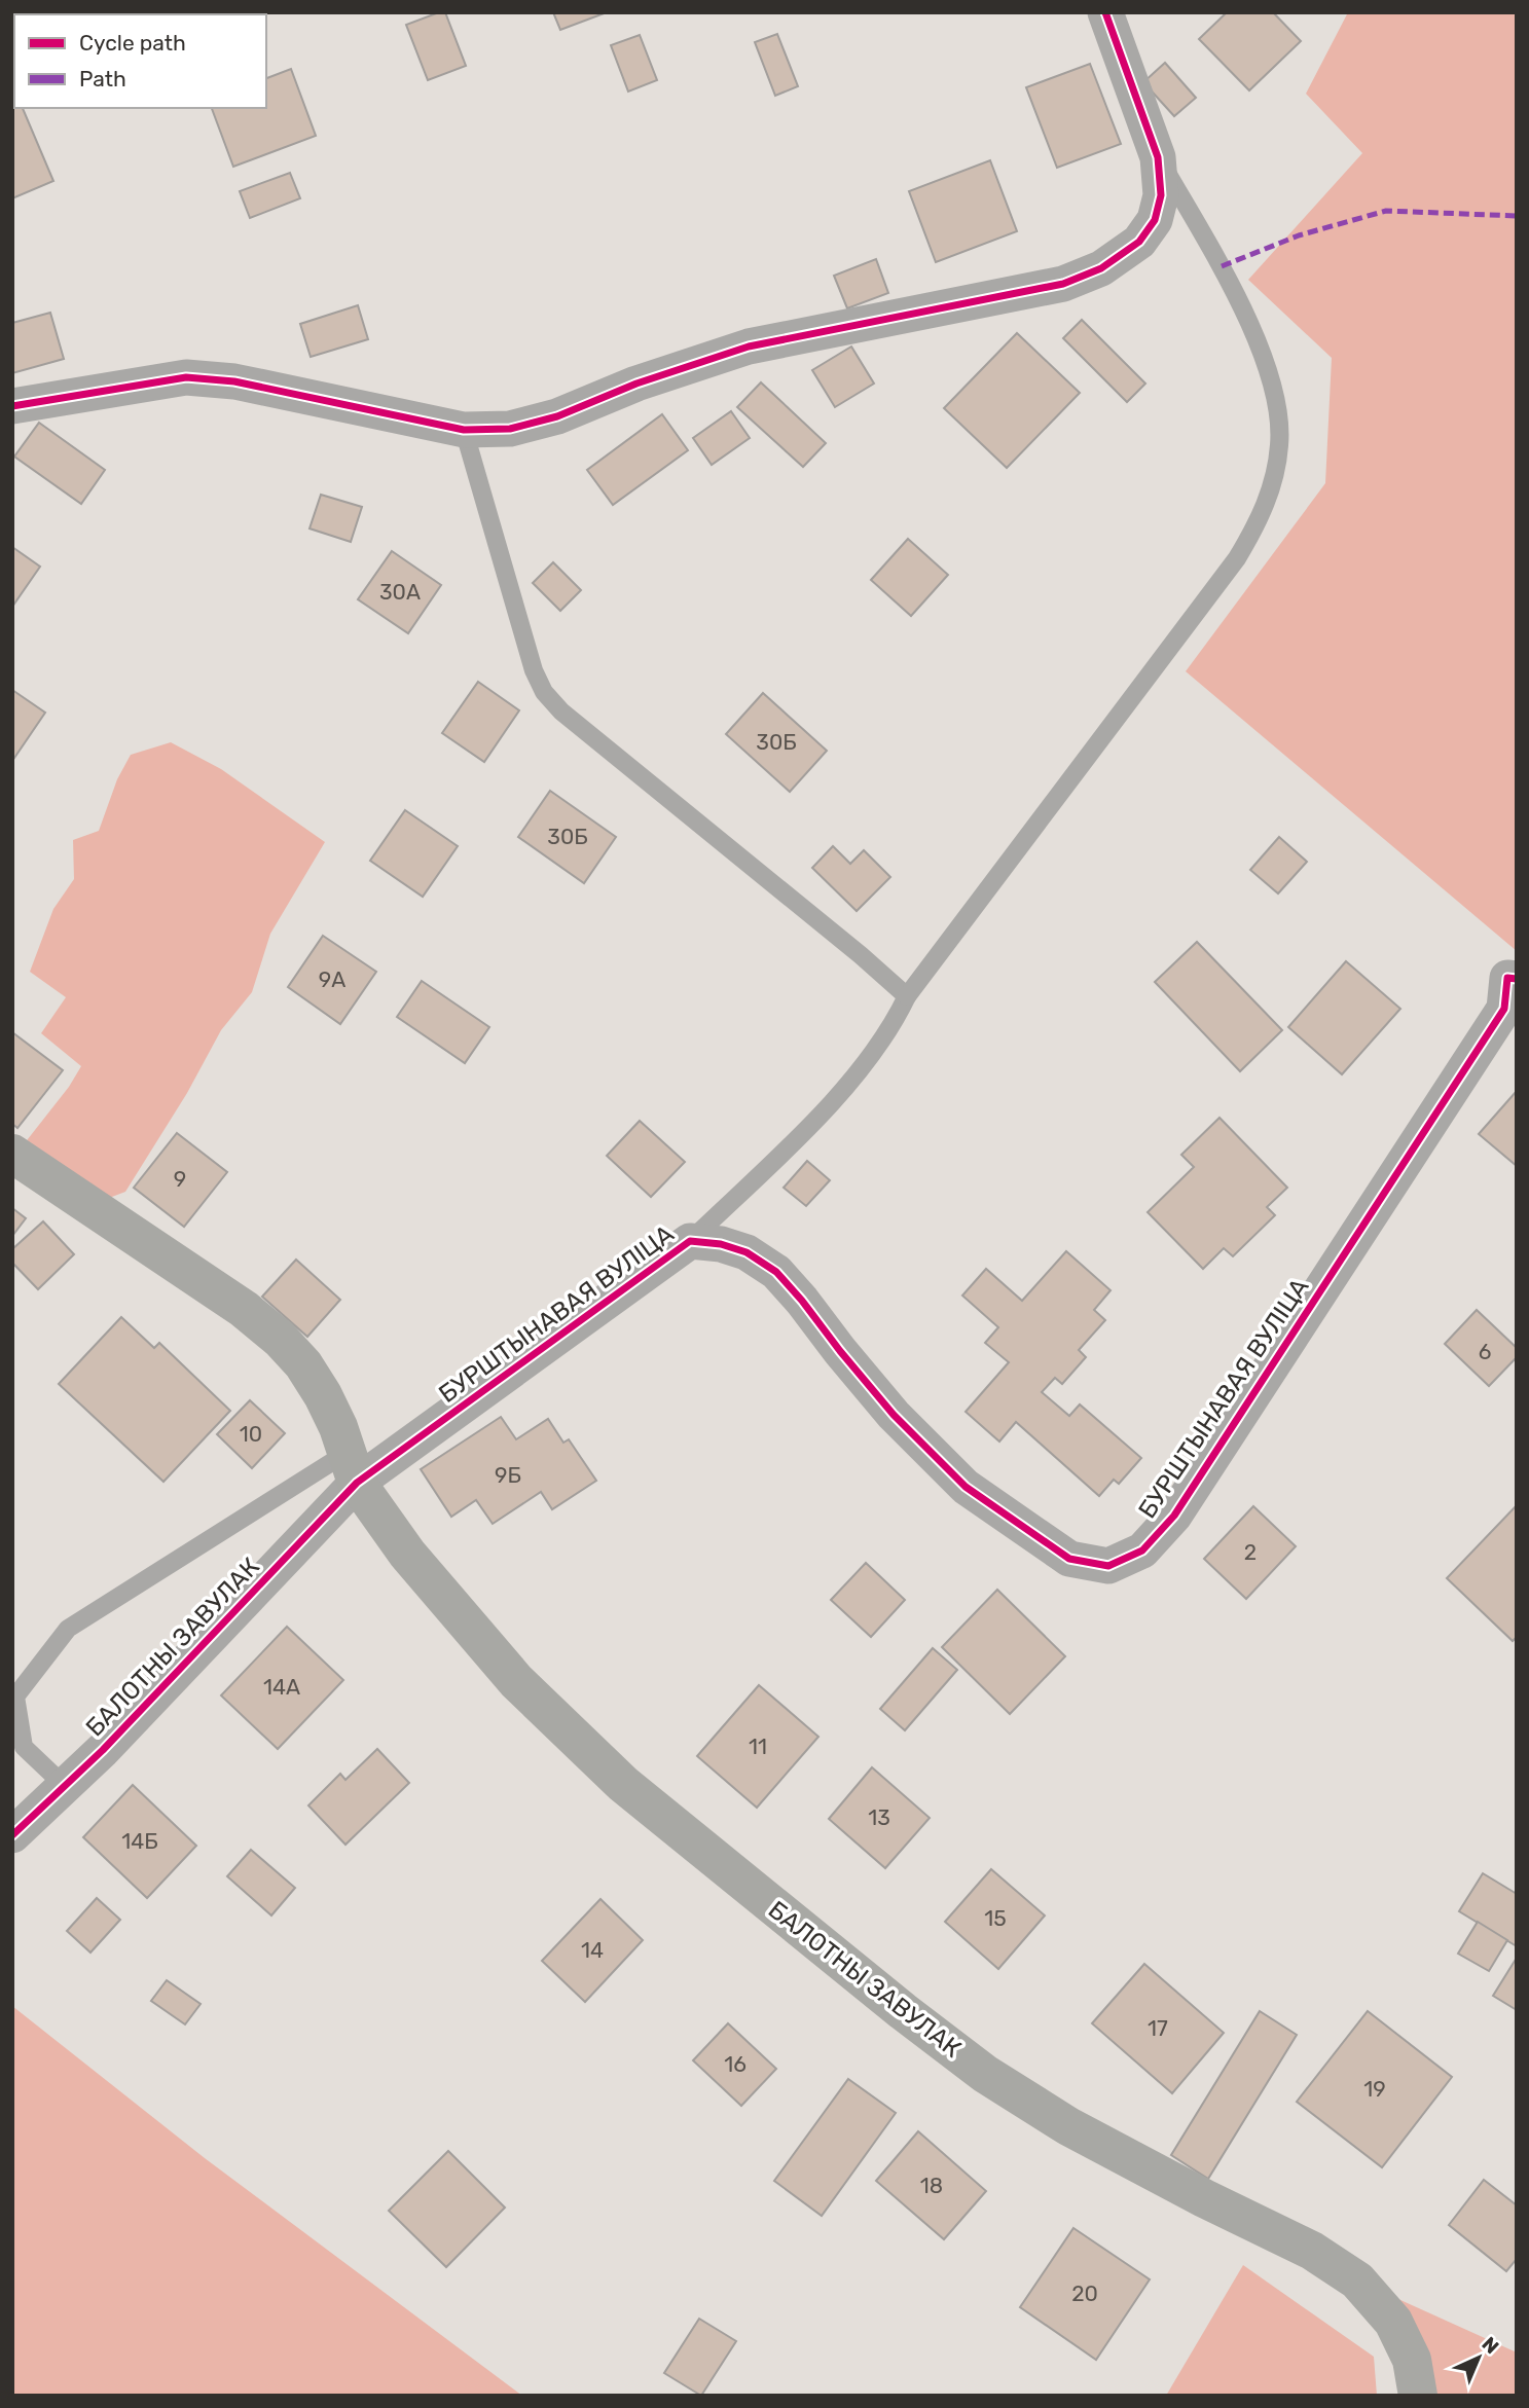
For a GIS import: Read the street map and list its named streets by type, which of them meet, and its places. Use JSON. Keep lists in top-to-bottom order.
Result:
{
  "streets": {
    "main road": ["БАЛОТНЫ ЗАВУЛАК"],
    "street": ["БУРШТЫНАВАЯ ВУЛІЦА"]
  },
  "crossings": [
    ["БУРШТЫНАВАЯ ВУЛІЦА", "БАЛОТНЫ ЗАВУЛАК"]
  ],
  "house_numbers": [
    "30А",
    "30Б",
    "30Б",
    "9А",
    "9",
    "6",
    "10",
    "9Б",
    "2",
    "14А",
    "11",
    "13",
    "14Б",
    "15",
    "14",
    "17",
    "16",
    "19",
    "18",
    "20"
  ],
  "legend": ["Cycle path", "Path"],
  "north": "top right"
}
